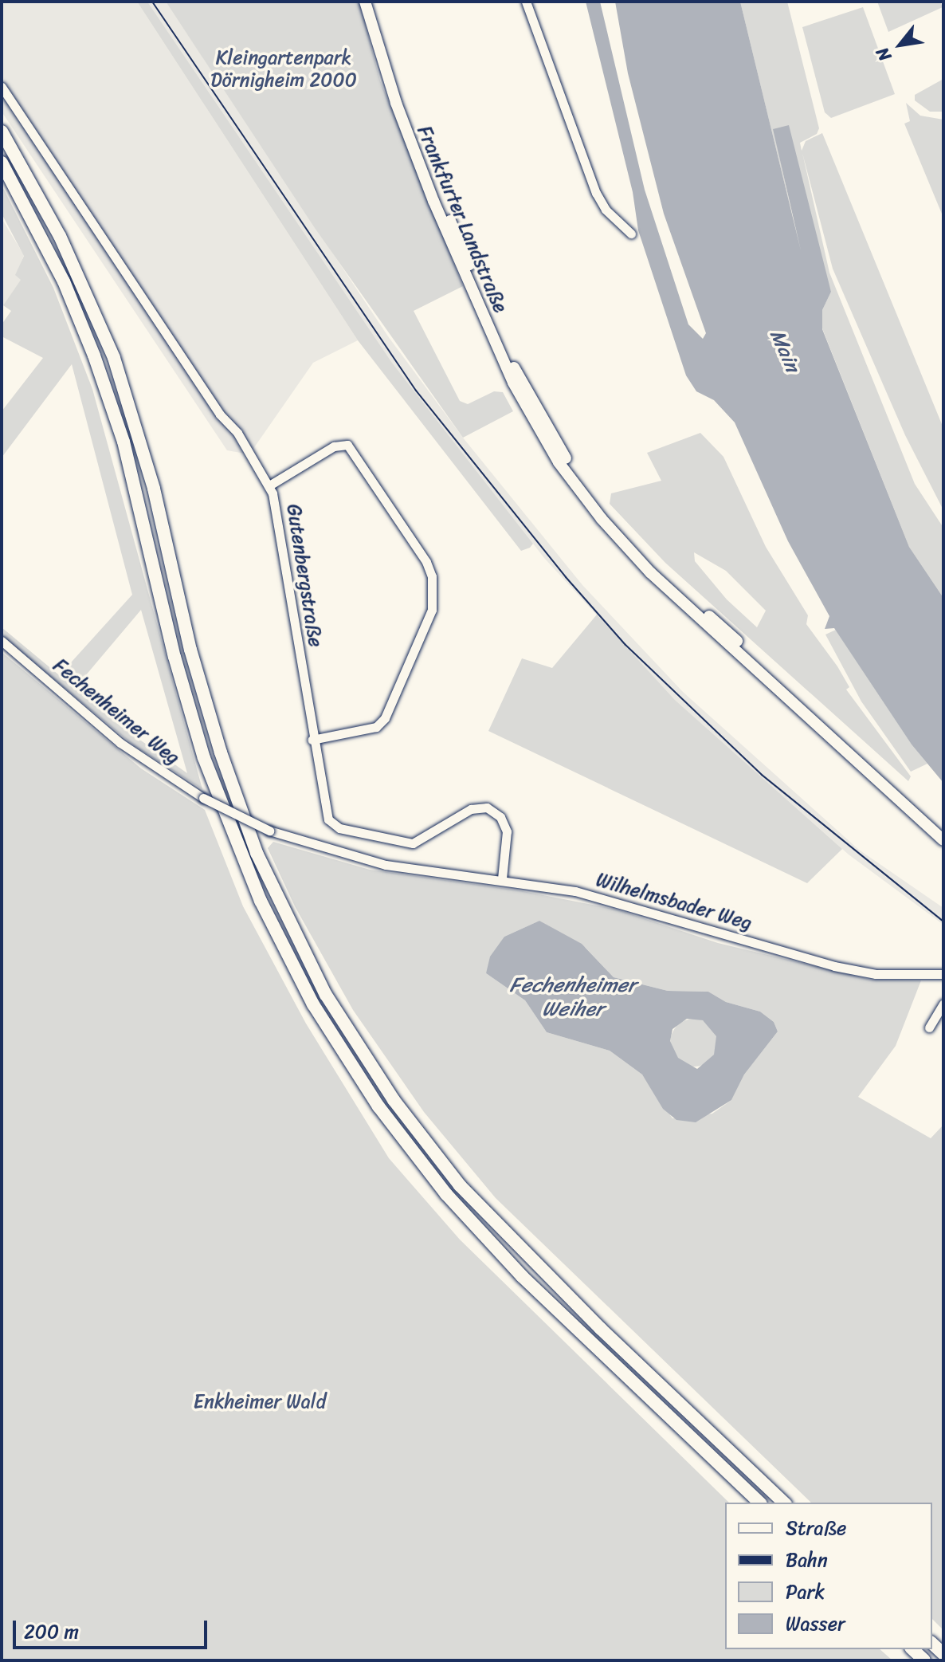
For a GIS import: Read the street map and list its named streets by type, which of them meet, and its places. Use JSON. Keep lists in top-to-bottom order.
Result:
{
  "streets": {
    "main road": ["Frankfurter Landstraße"],
    "street": ["Gutenbergstraße", "Fechenheimer Weg", "Wilhelmsbader Weg"]
  },
  "crossings": [
    ["Gutenbergstraße", "Wilhelmsbader Weg"],
    ["Fechenheimer Weg", "Wilhelmsbader Weg"]
  ],
  "water": ["Main", "Fechenheimer Weiher"],
  "parks": ["Kleingartenpark Dörnigheim 2000", "Enkheimer Wald"],
  "legend": [
    "Straße",
    "Bahn",
    "Park",
    "Wasser"
  ],
  "scale_bar": "200 m",
  "north": "bottom left"
}
